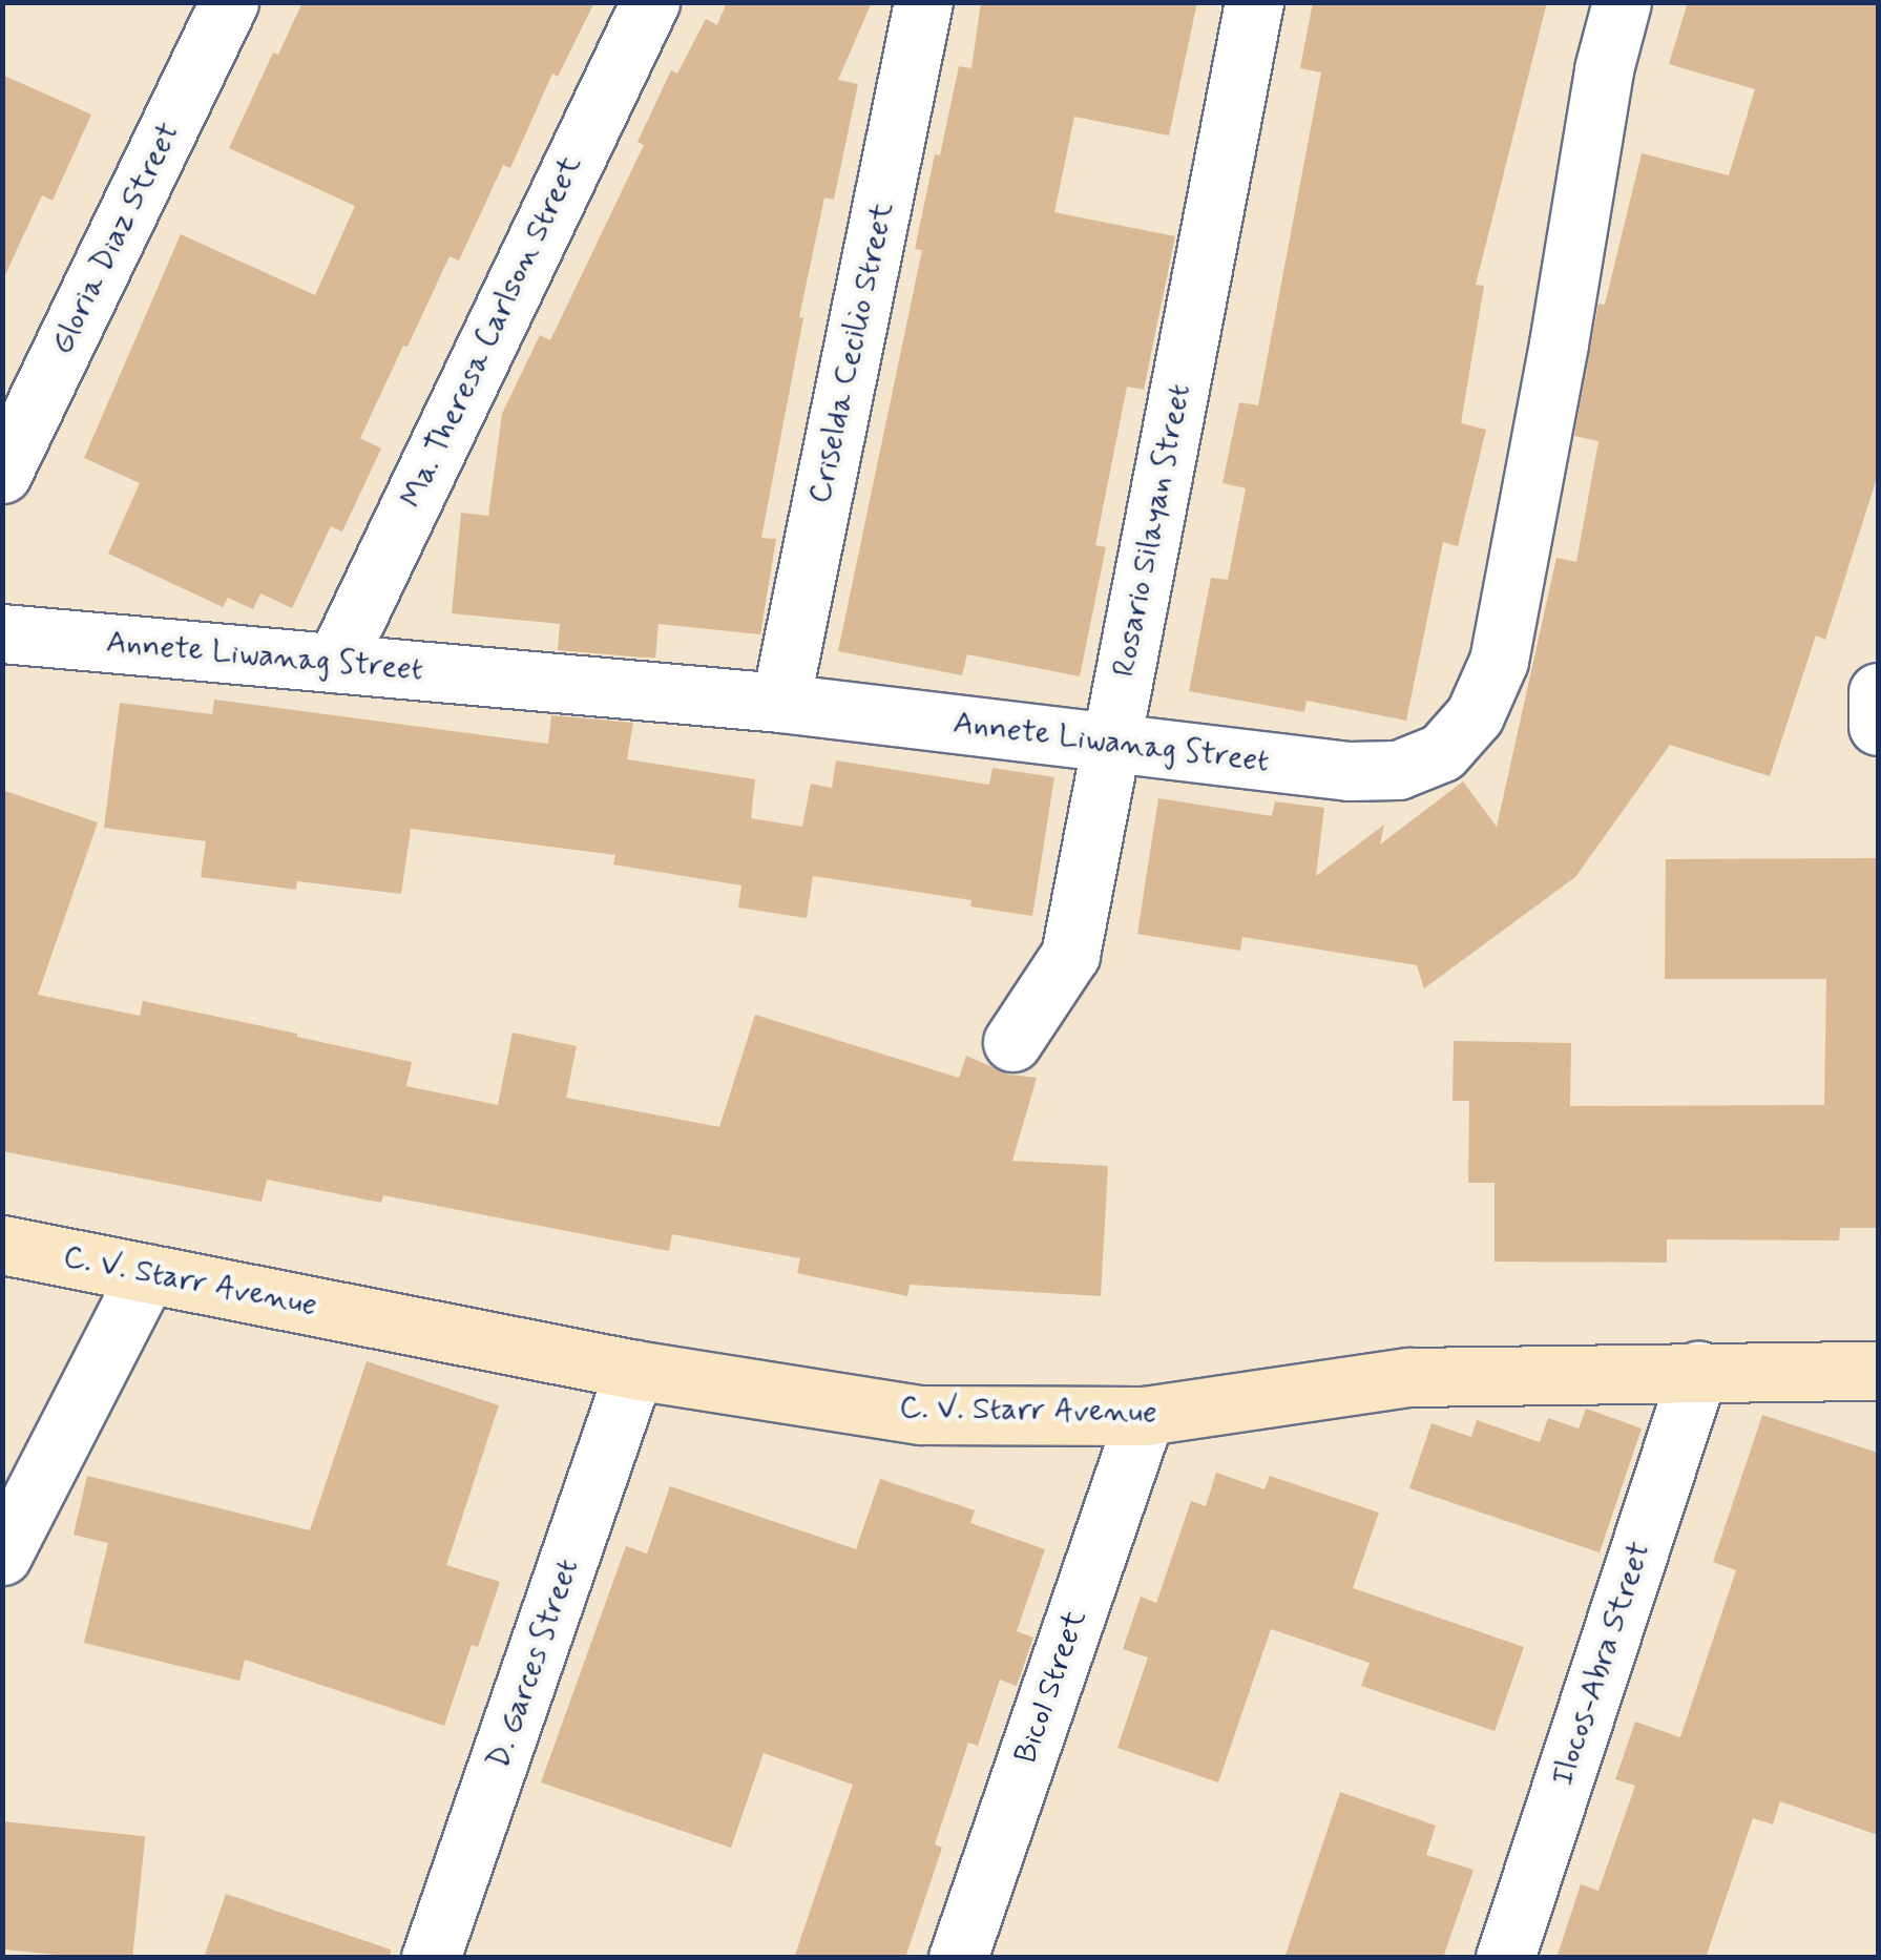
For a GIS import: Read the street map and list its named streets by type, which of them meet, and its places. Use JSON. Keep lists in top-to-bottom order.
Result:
{
  "streets": {
    "main road": ["C. V. Starr Avenue"],
    "street": [
      "Gloria Diaz Street",
      "Ma. Theresa Carlson Street",
      "Criselda Cecilio Street",
      "Rosario Silayan Street",
      "Annete Liwanag Street",
      "D. Garces Street",
      "Ilocos-Abra Street",
      "Bicol Street"
    ]
  },
  "crossings": [
    ["Ma. Theresa Carlson Street", "Annete Liwanag Street"],
    ["Criselda Cecilio Street", "Annete Liwanag Street"],
    ["Rosario Silayan Street", "Annete Liwanag Street"],
    ["C. V. Starr Avenue", "D. Garces Street"],
    ["C. V. Starr Avenue", "Ilocos-Abra Street"],
    ["C. V. Starr Avenue", "Bicol Street"]
  ]
}
